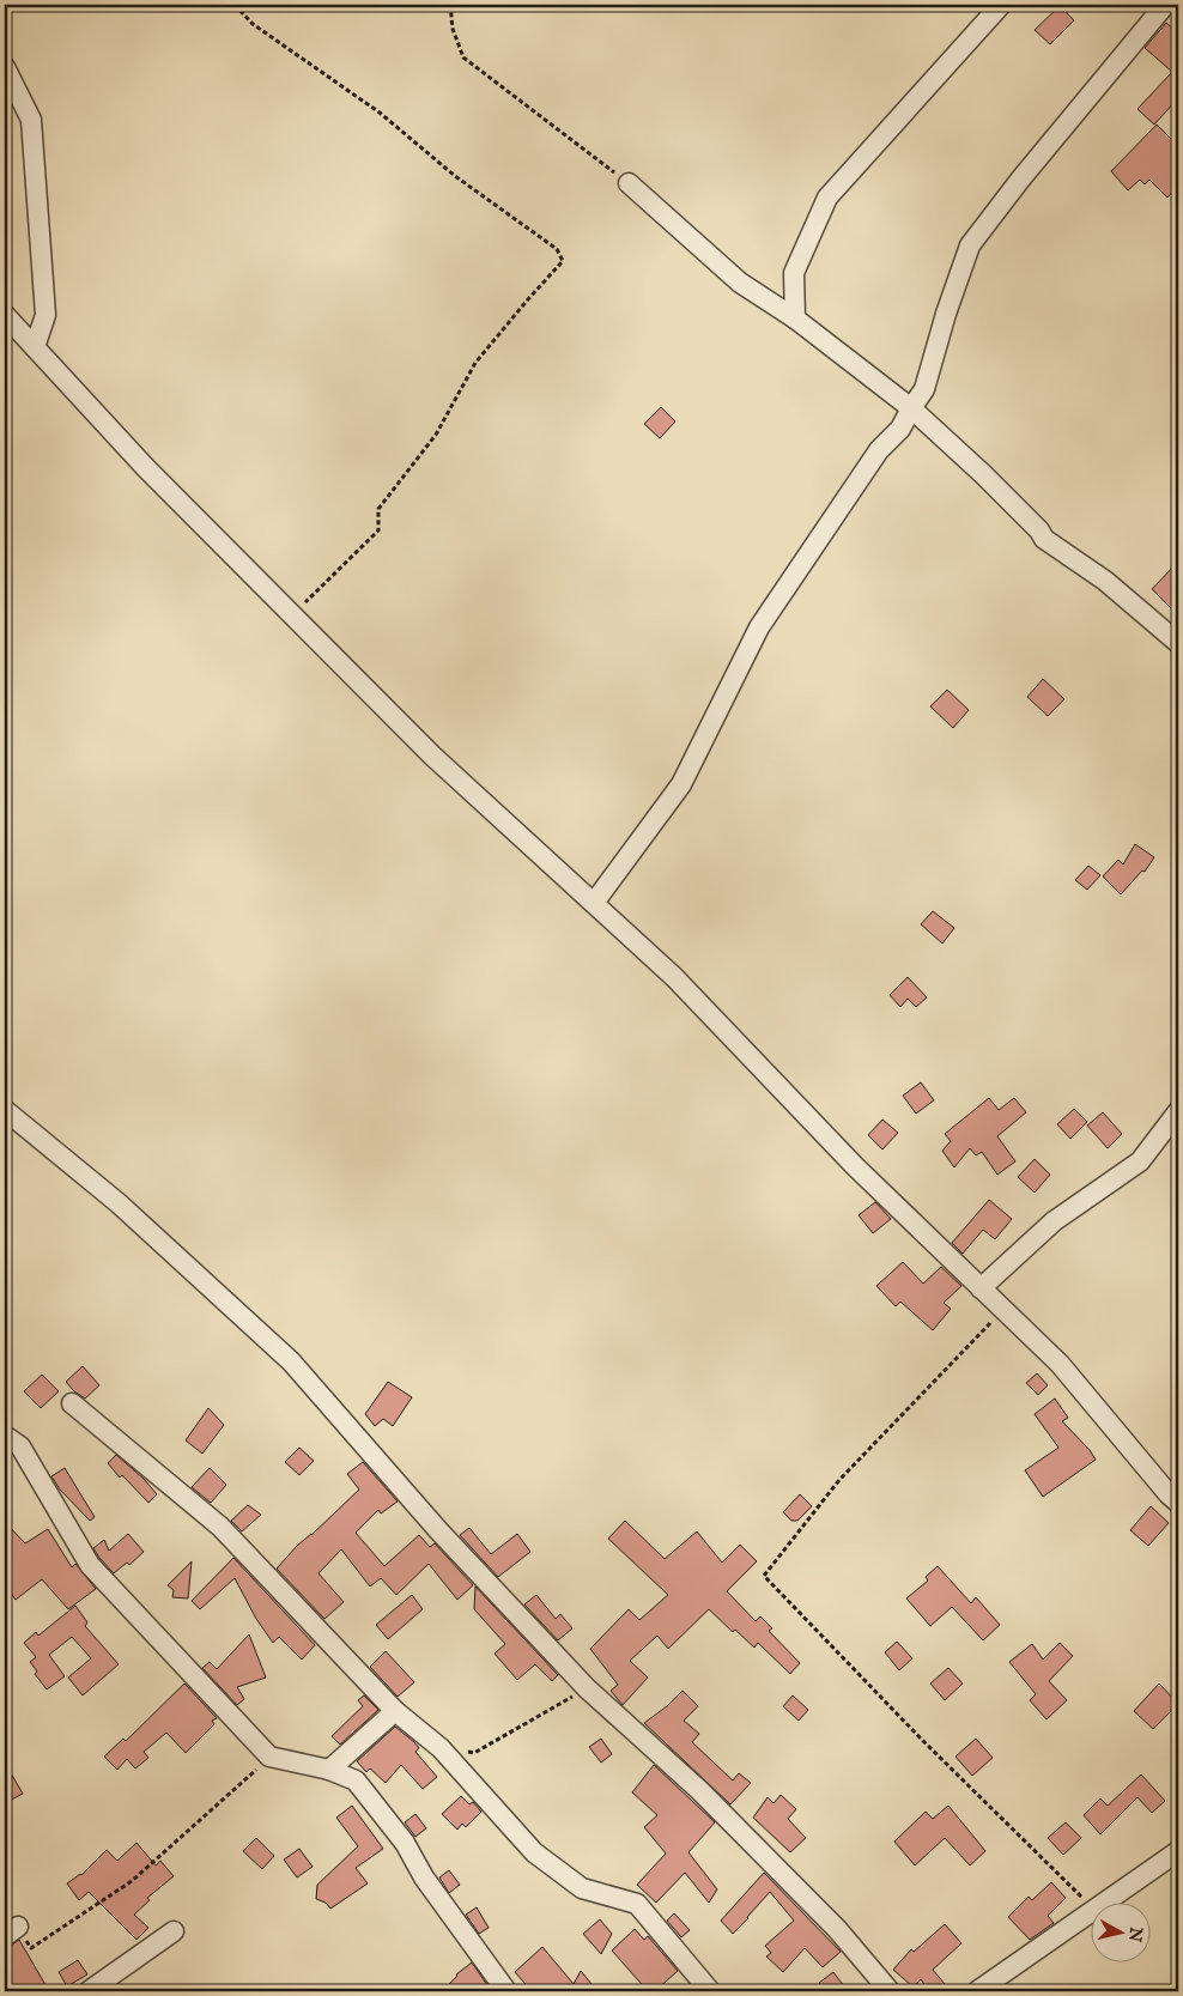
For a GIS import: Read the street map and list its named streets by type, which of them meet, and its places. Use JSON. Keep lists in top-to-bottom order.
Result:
{
  "north": "right"
}
